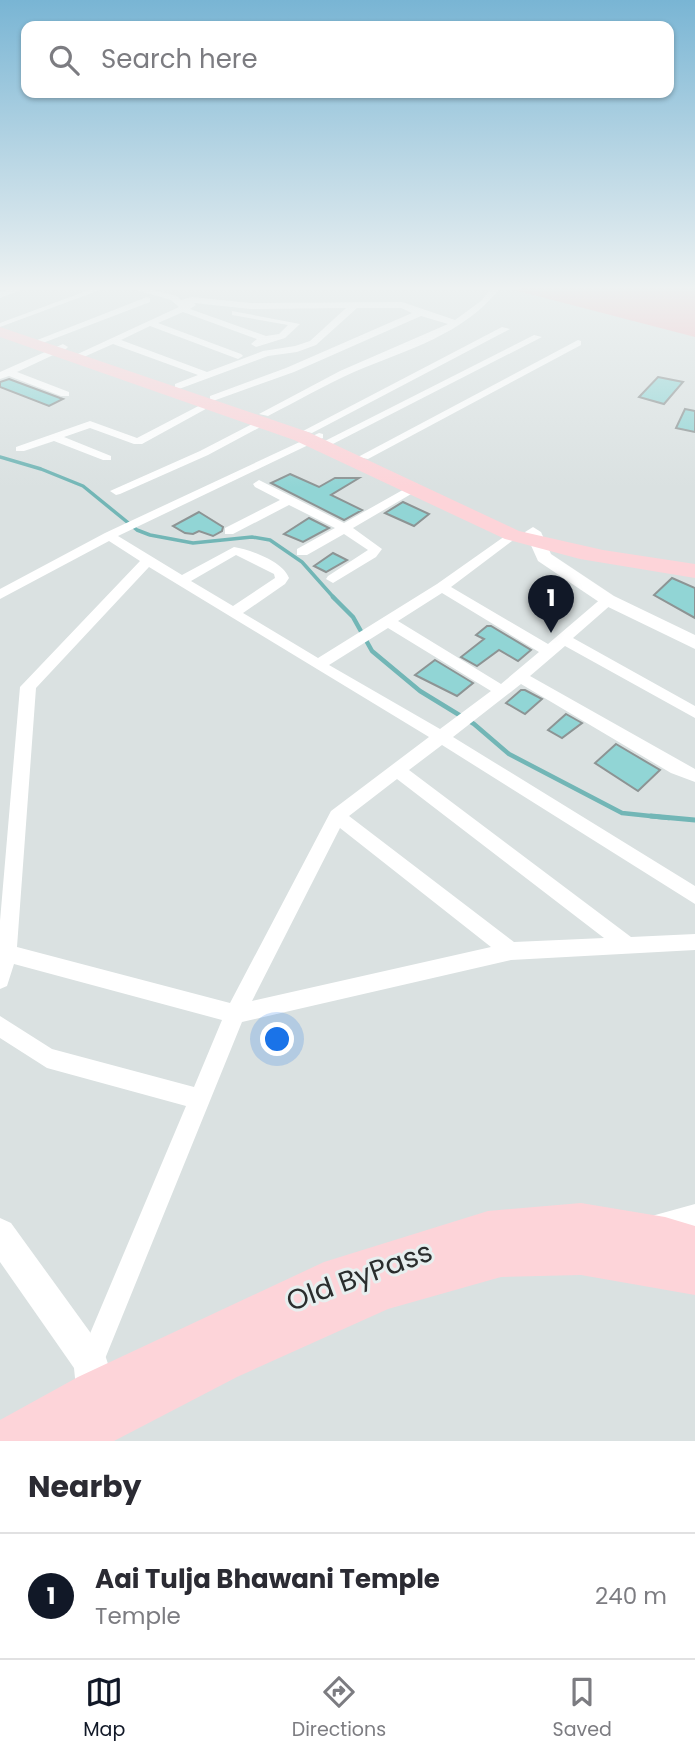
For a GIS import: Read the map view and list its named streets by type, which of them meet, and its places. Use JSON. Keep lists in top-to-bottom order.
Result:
{
  "streets": {
    "main road": ["Old ByPass"]
  },
  "page": {
    "search": "Search here",
    "pins": "1",
    "heading": "Nearby",
    "list": [
      {
        "mark": "1",
        "name": "Aai Tulja Bhawani Temple",
        "note": "Temple",
        "value": "240 m"
      }
    ],
    "nav": ["Map", "Directions", "Saved"]
  }
}
